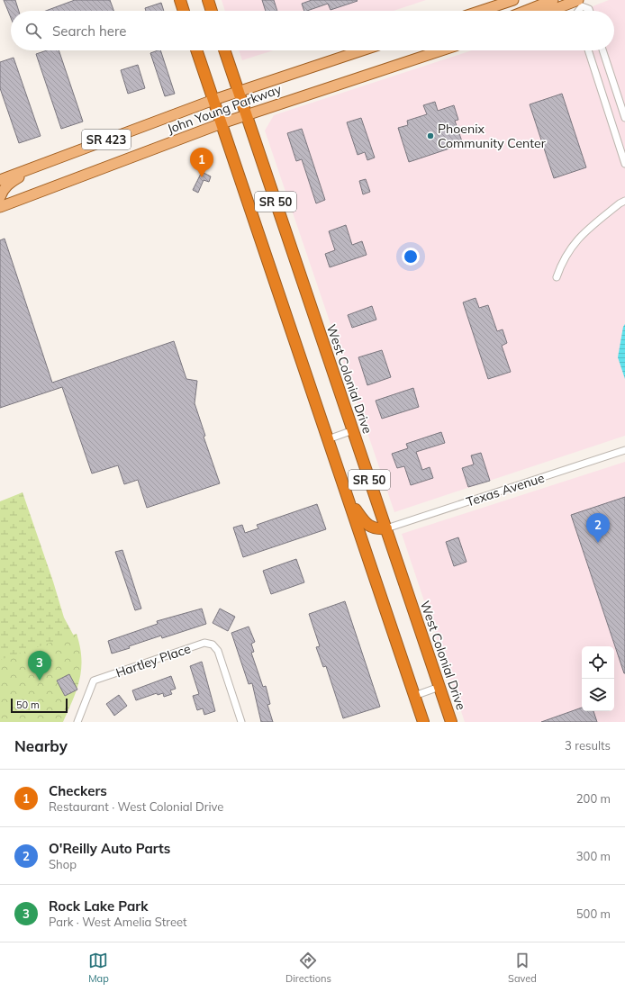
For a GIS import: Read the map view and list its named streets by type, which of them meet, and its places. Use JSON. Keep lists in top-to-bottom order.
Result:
{
  "streets": {
    "highway": ["SR 50", "West Colonial Drive"],
    "main road": ["John Young Parkway", "SR 423"],
    "street": ["Texas Avenue", "Hartley Place"]
  },
  "crossings": [
    ["John Young Parkway", "SR 50"],
    ["John Young Parkway", "West Colonial Drive"],
    ["West Colonial Drive", "Texas Avenue"]
  ],
  "places": ["Phoenix Community Center"],
  "scale_bar": "50 m",
  "page": {
    "search": "Search here",
    "pins": ["1", "2", "3"],
    "scale": "50 m",
    "heading": ["Nearby", "3 results"],
    "list": [
      {
        "mark": "1",
        "name": "Checkers",
        "note": "Restaurant · West Colonial Drive",
        "value": "200 m"
      },
      {
        "mark": "2",
        "name": "O'Reilly Auto Parts",
        "note": "Shop",
        "value": "300 m"
      },
      {
        "mark": "3",
        "name": "Rock Lake Park",
        "note": "Park · West Amelia Street",
        "value": "500 m"
      }
    ],
    "nav": ["Map", "Directions", "Saved"]
  }
}
